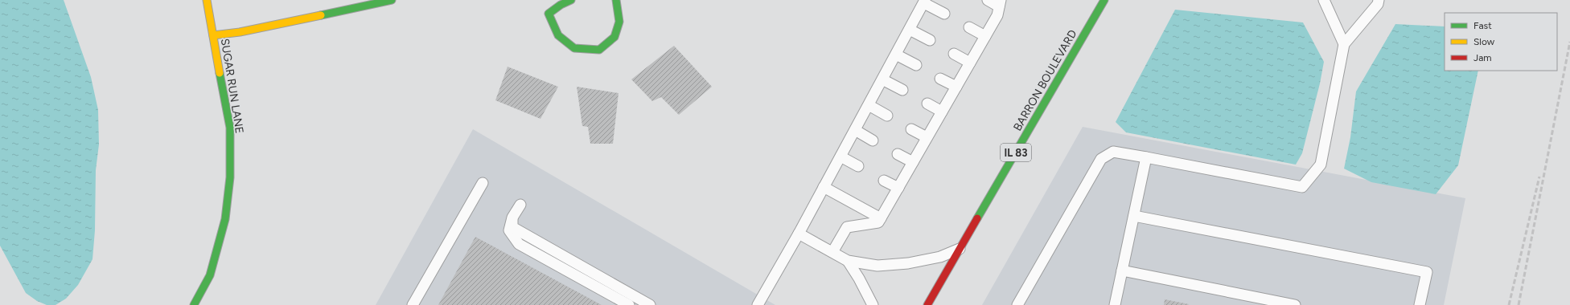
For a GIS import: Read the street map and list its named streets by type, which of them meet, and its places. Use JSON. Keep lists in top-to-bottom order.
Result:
{
  "streets": {
    "street": ["BARRON BOULEVARD", "SUGAR RUN LANE", "IL 83"]
  },
  "legend": ["Fast", "Slow", "Jam"]
}
